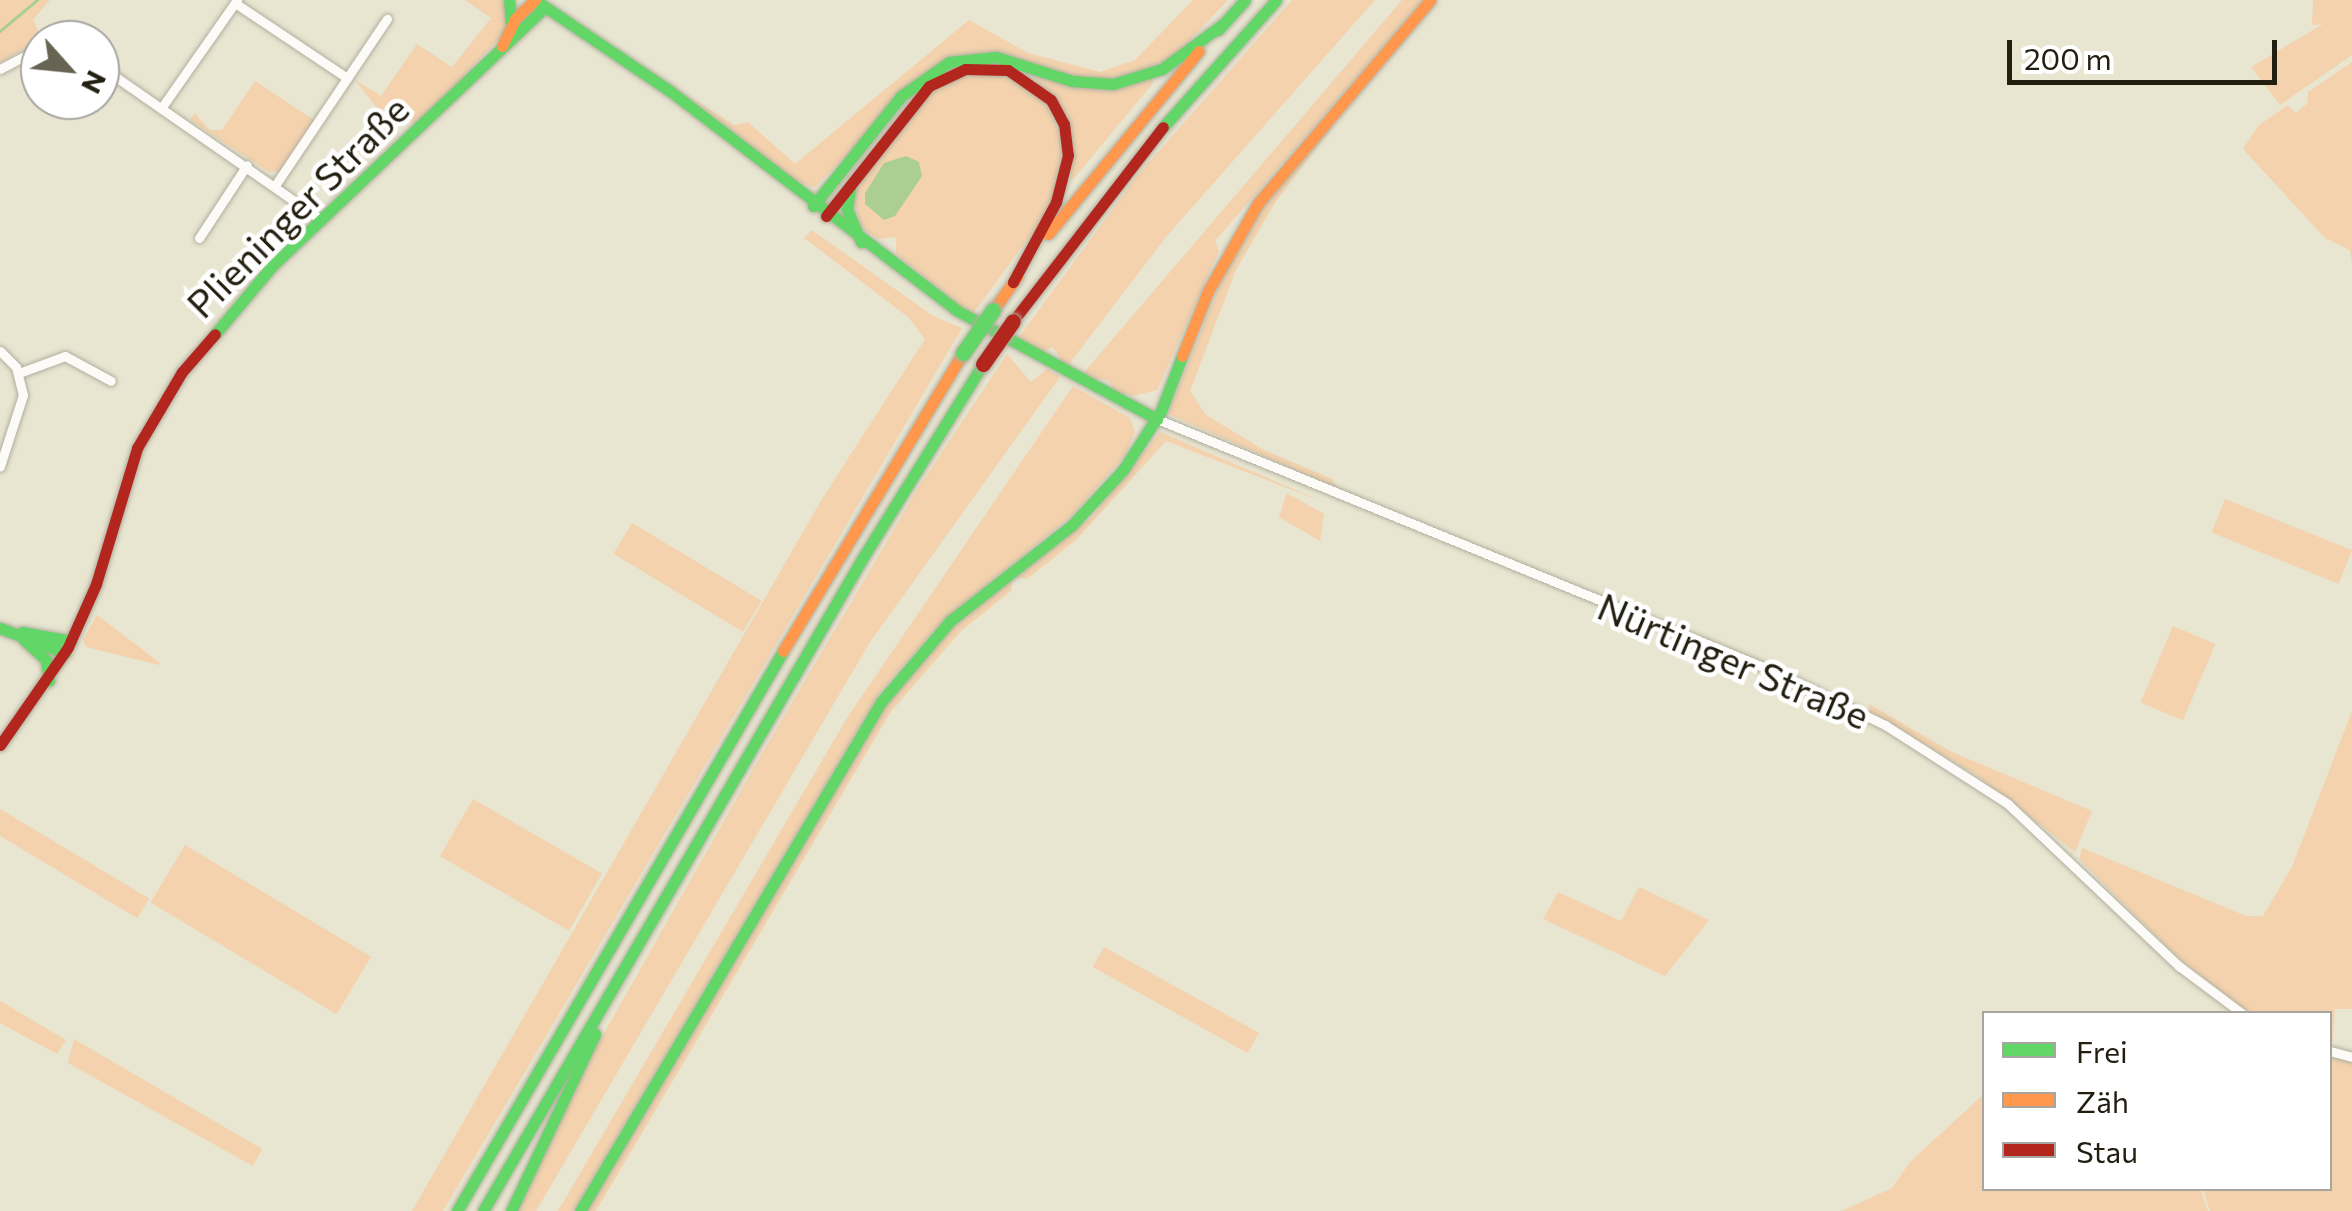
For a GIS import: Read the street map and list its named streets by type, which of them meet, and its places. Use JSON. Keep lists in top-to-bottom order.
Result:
{
  "streets": {
    "main road": ["Plieninger Straße"],
    "street": ["Nürtinger Straße"]
  },
  "legend": ["Frei", "Zäh", "Stau"],
  "scale_bar": "200 m",
  "north": "bottom right"
}
